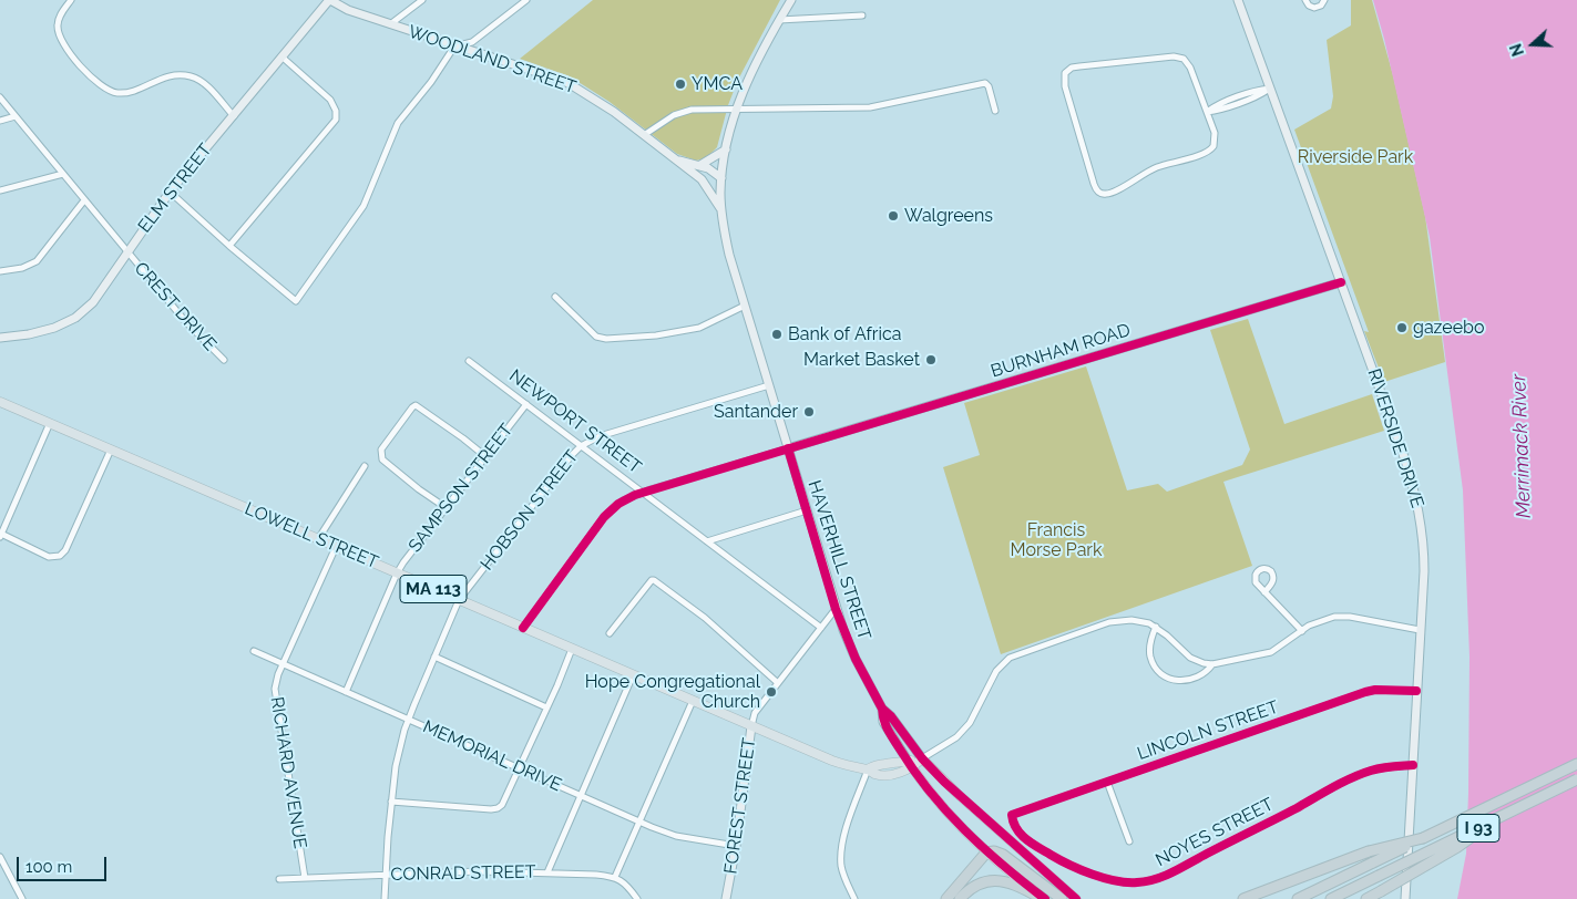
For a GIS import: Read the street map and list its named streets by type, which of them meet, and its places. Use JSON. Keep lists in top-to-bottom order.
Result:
{
  "streets": {
    "highway": ["I 93"],
    "main road": [
      "WOODLAND STREET",
      "ELM STREET",
      "BURNHAM ROAD",
      "RIVERSIDE DRIVE",
      "LOWELL STREET",
      "HAVERHILL STREET",
      "MA 113",
      "FOREST STREET"
    ],
    "street": [
      "CREST DRIVE",
      "NEWPORT STREET",
      "SAMPSON STREET",
      "HOBSON STREET",
      "LINCOLN STREET",
      "MEMORIAL DRIVE",
      "RICHARD AVENUE",
      "NOYES STREET",
      "CONRAD STREET"
    ]
  },
  "crossings": [
    ["WOODLAND STREET", "ELM STREET"],
    ["WOODLAND STREET", "HAVERHILL STREET"],
    ["ELM STREET", "CREST DRIVE"],
    ["BURNHAM ROAD", "RIVERSIDE DRIVE"],
    ["BURNHAM ROAD", "HAVERHILL STREET"],
    ["NEWPORT STREET", "SAMPSON STREET"],
    ["NEWPORT STREET", "HOBSON STREET"],
    ["NEWPORT STREET", "FOREST STREET"],
    ["RIVERSIDE DRIVE", "LINCOLN STREET"],
    ["RIVERSIDE DRIVE", "NOYES STREET"],
    ["SAMPSON STREET", "LOWELL STREET"],
    ["SAMPSON STREET", "MEMORIAL DRIVE"],
    ["HOBSON STREET", "LOWELL STREET"],
    ["HOBSON STREET", "HAVERHILL STREET"],
    ["HOBSON STREET", "MEMORIAL DRIVE"],
    ["HOBSON STREET", "CONRAD STREET"],
    ["LOWELL STREET", "HAVERHILL STREET"],
    ["LOWELL STREET", "RICHARD AVENUE"],
    ["LOWELL STREET", "FOREST STREET"],
    ["HAVERHILL STREET", "FOREST STREET"],
    ["LINCOLN STREET", "NOYES STREET"],
    ["MEMORIAL DRIVE", "RICHARD AVENUE"],
    ["MEMORIAL DRIVE", "FOREST STREET"],
    ["RICHARD AVENUE", "CONRAD STREET"]
  ],
  "water": ["Merrimack River"],
  "parks": ["Riverside Park", "Francis Morse Park"],
  "places": [
    "YMCA",
    "Walgreens",
    "gazeebo",
    "Bank of Africa",
    "Market Basket",
    "Santander",
    "Hope Congregational Church"
  ],
  "scale_bar": "100 m",
  "north": "left"
}
